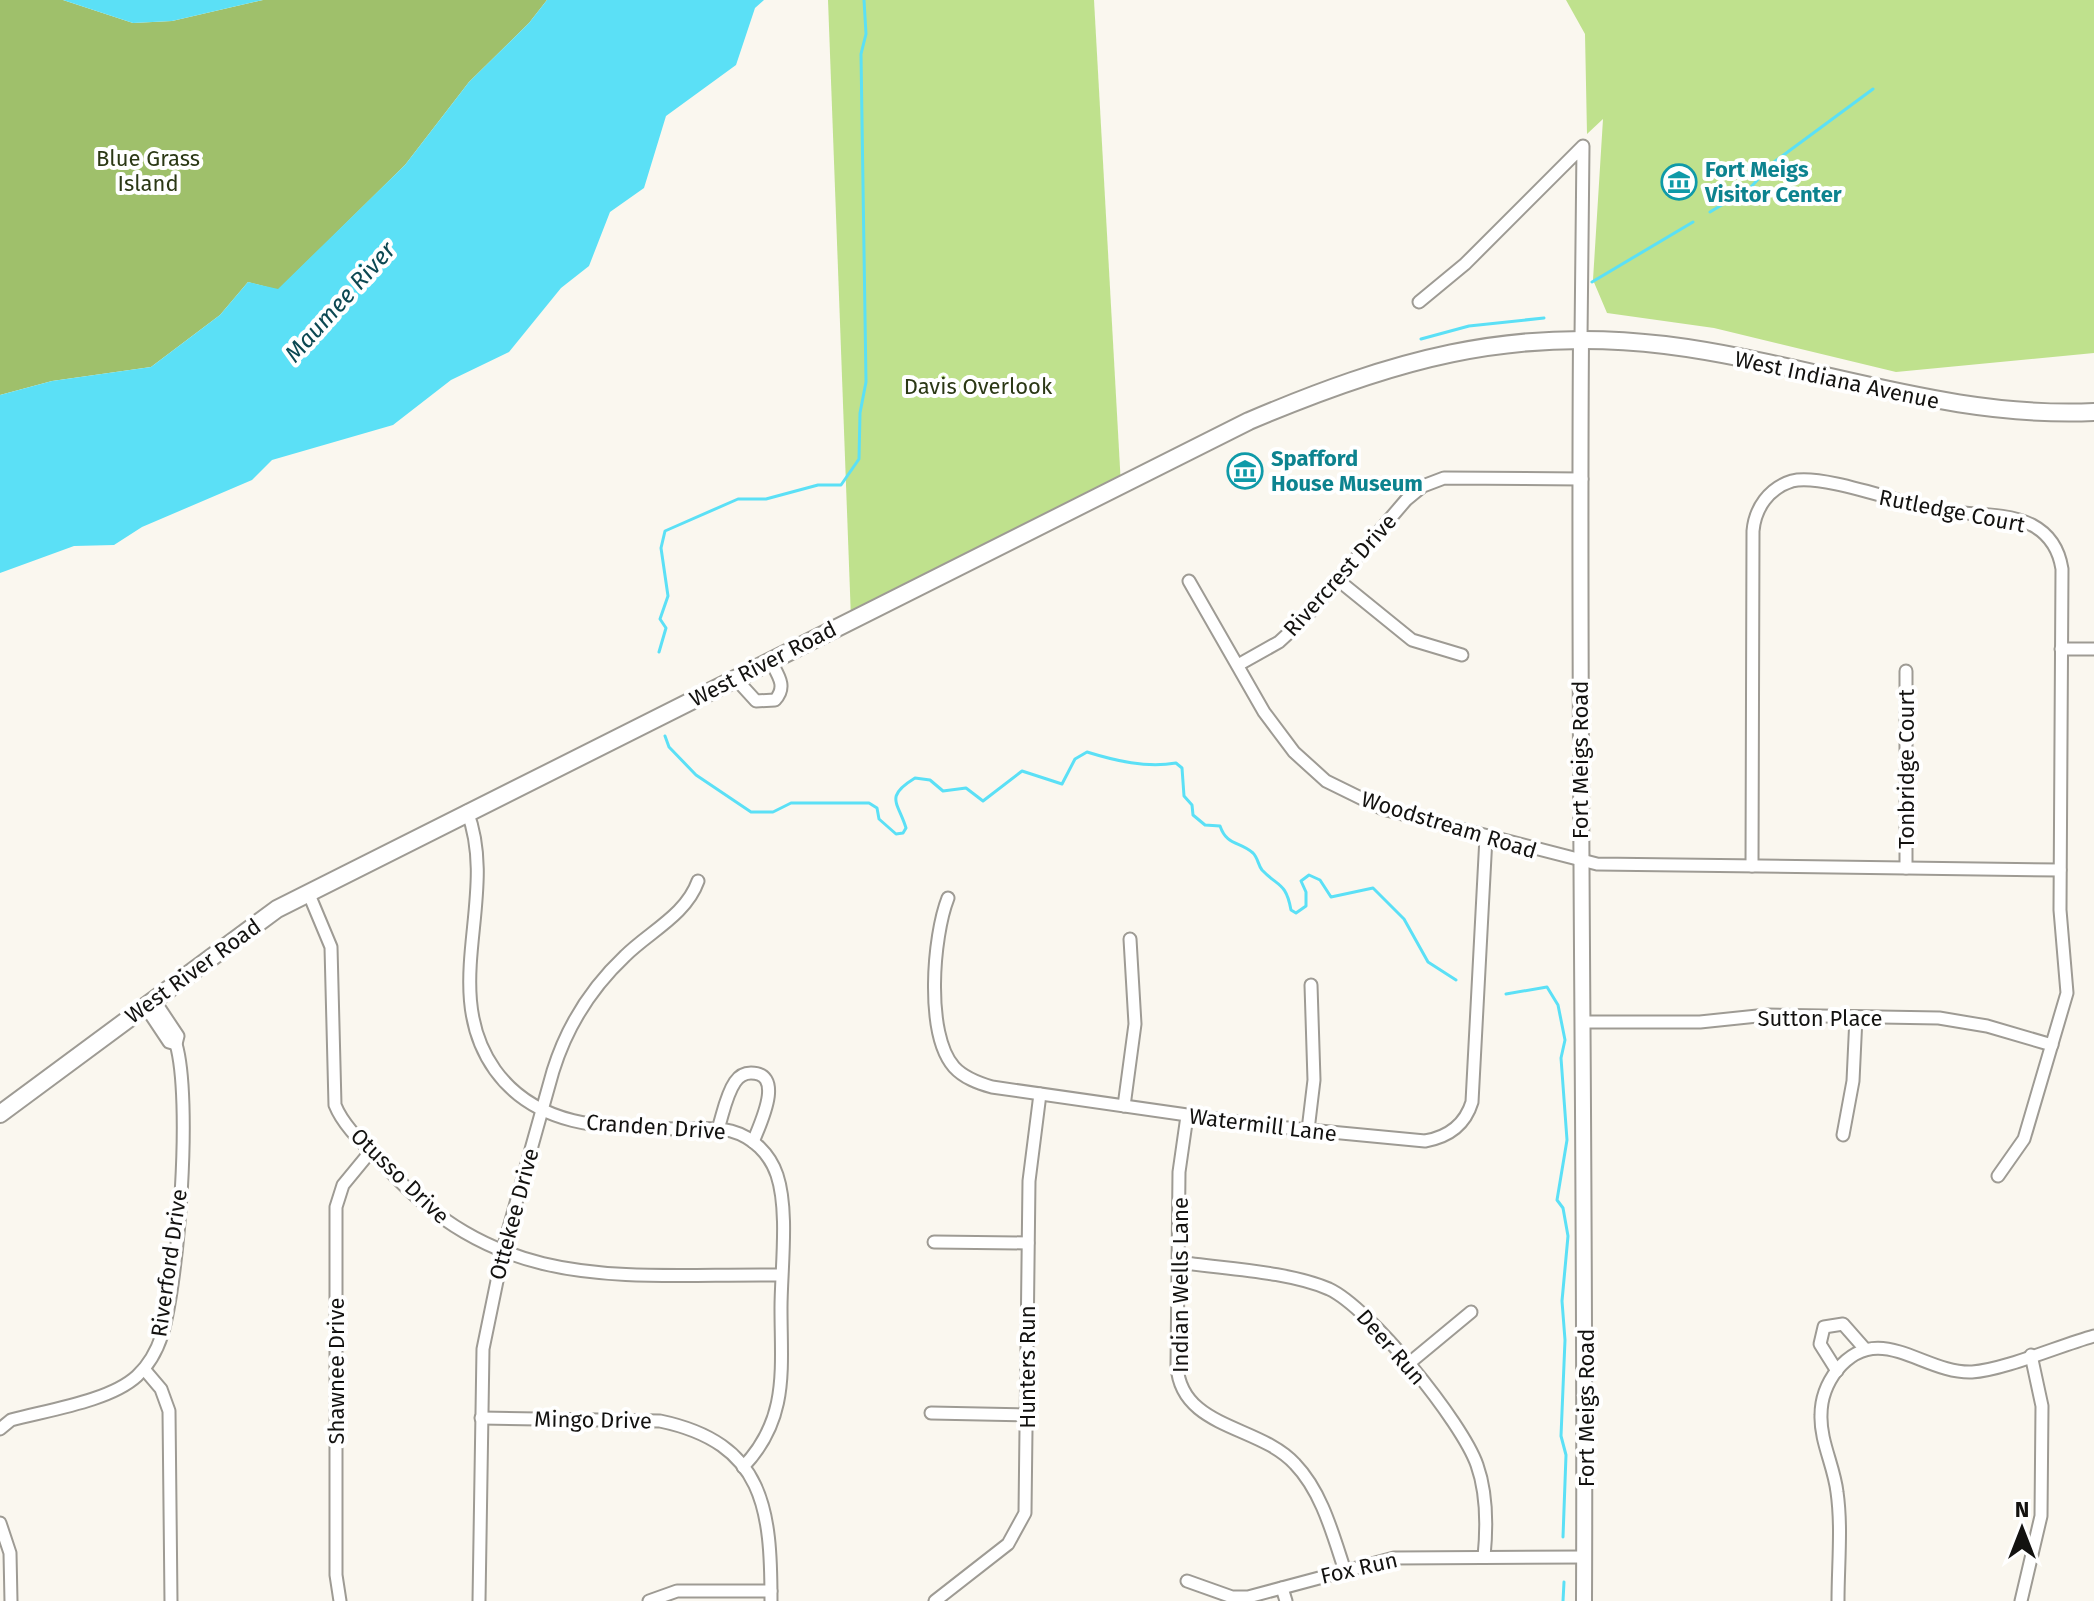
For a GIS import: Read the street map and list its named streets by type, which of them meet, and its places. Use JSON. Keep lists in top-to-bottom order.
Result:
{
  "streets": {
    "main road": ["West Indiana Avenue", "West River Road"],
    "street": [
      "Rutledge Court",
      "Rivercrest Drive",
      "Fort Meigs Road",
      "Tonbridge Court",
      "Woodstream Road",
      "Sutton Place",
      "Watermill Lane",
      "Cranden Drive",
      "Otusso Drive",
      "Ottekee Drive",
      "Riverford Drive",
      "Indian Wells Lane",
      "Deer Run",
      "Hunters Run",
      "Shawnee Drive",
      "Mingo Drive",
      "Fox Run"
    ]
  },
  "crossings": [
    ["West Indiana Avenue", "West River Road"],
    ["West Indiana Avenue", "Fort Meigs Road"],
    ["Rutledge Court", "Woodstream Road"],
    ["Rutledge Court", "Sutton Place"],
    ["Rivercrest Drive", "Fort Meigs Road"],
    ["Rivercrest Drive", "Woodstream Road"],
    ["West River Road", "Fort Meigs Road"],
    ["West River Road", "Cranden Drive"],
    ["West River Road", "Otusso Drive"],
    ["West River Road", "Riverford Drive"],
    ["Fort Meigs Road", "Woodstream Road"],
    ["Fort Meigs Road", "Sutton Place"],
    ["Fort Meigs Road", "Fox Run"],
    ["Tonbridge Court", "Woodstream Road"],
    ["Woodstream Road", "Watermill Lane"],
    ["Watermill Lane", "Indian Wells Lane"],
    ["Watermill Lane", "Hunters Run"],
    ["Cranden Drive", "Otusso Drive"],
    ["Cranden Drive", "Ottekee Drive"],
    ["Cranden Drive", "Mingo Drive"],
    ["Otusso Drive", "Ottekee Drive"],
    ["Otusso Drive", "Shawnee Drive"],
    ["Ottekee Drive", "Mingo Drive"],
    ["Indian Wells Lane", "Deer Run"],
    ["Indian Wells Lane", "Fox Run"],
    ["Deer Run", "Fox Run"]
  ],
  "water": ["Maumee River"],
  "parks": ["Blue Grass Island", "Davis Overlook"],
  "places": {
    "museum": ["Fort Meigs Visitor Center", "Spafford House Museum"]
  },
  "north": "top"
}
